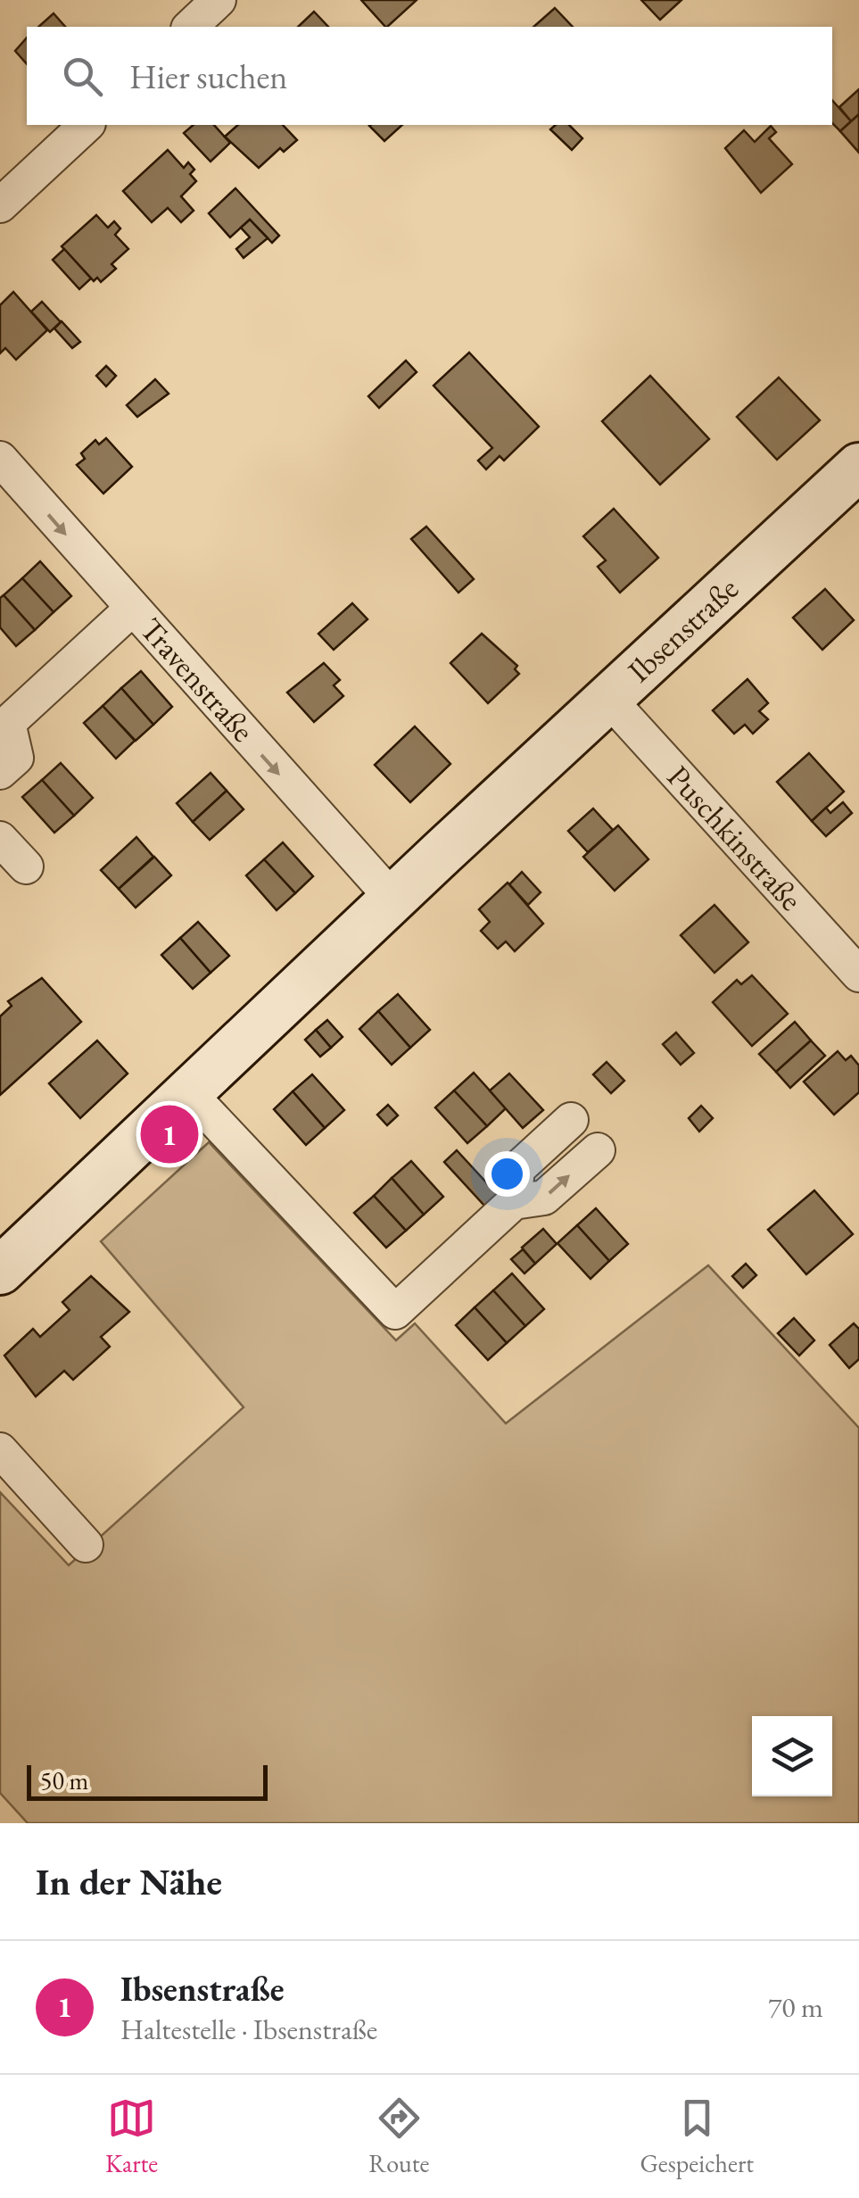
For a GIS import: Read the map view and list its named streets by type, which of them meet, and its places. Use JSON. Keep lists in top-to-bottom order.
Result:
{
  "streets": {
    "street": ["Ibsenstraße", "Travenstraße", "Puschkinstraße"]
  },
  "crossings": [
    ["Ibsenstraße", "Travenstraße"],
    ["Ibsenstraße", "Puschkinstraße"]
  ],
  "one_way": ["Travenstraße"],
  "scale_bar": "50 m",
  "page": {
    "search": "Hier suchen",
    "pins": "1",
    "scale": "50 m",
    "heading": "In der Nähe",
    "list": [
      {
        "mark": "1",
        "name": "Ibsenstraße",
        "note": "Haltestelle · Ibsenstraße",
        "value": "70 m"
      }
    ],
    "nav": ["Karte", "Route", "Gespeichert"]
  }
}
